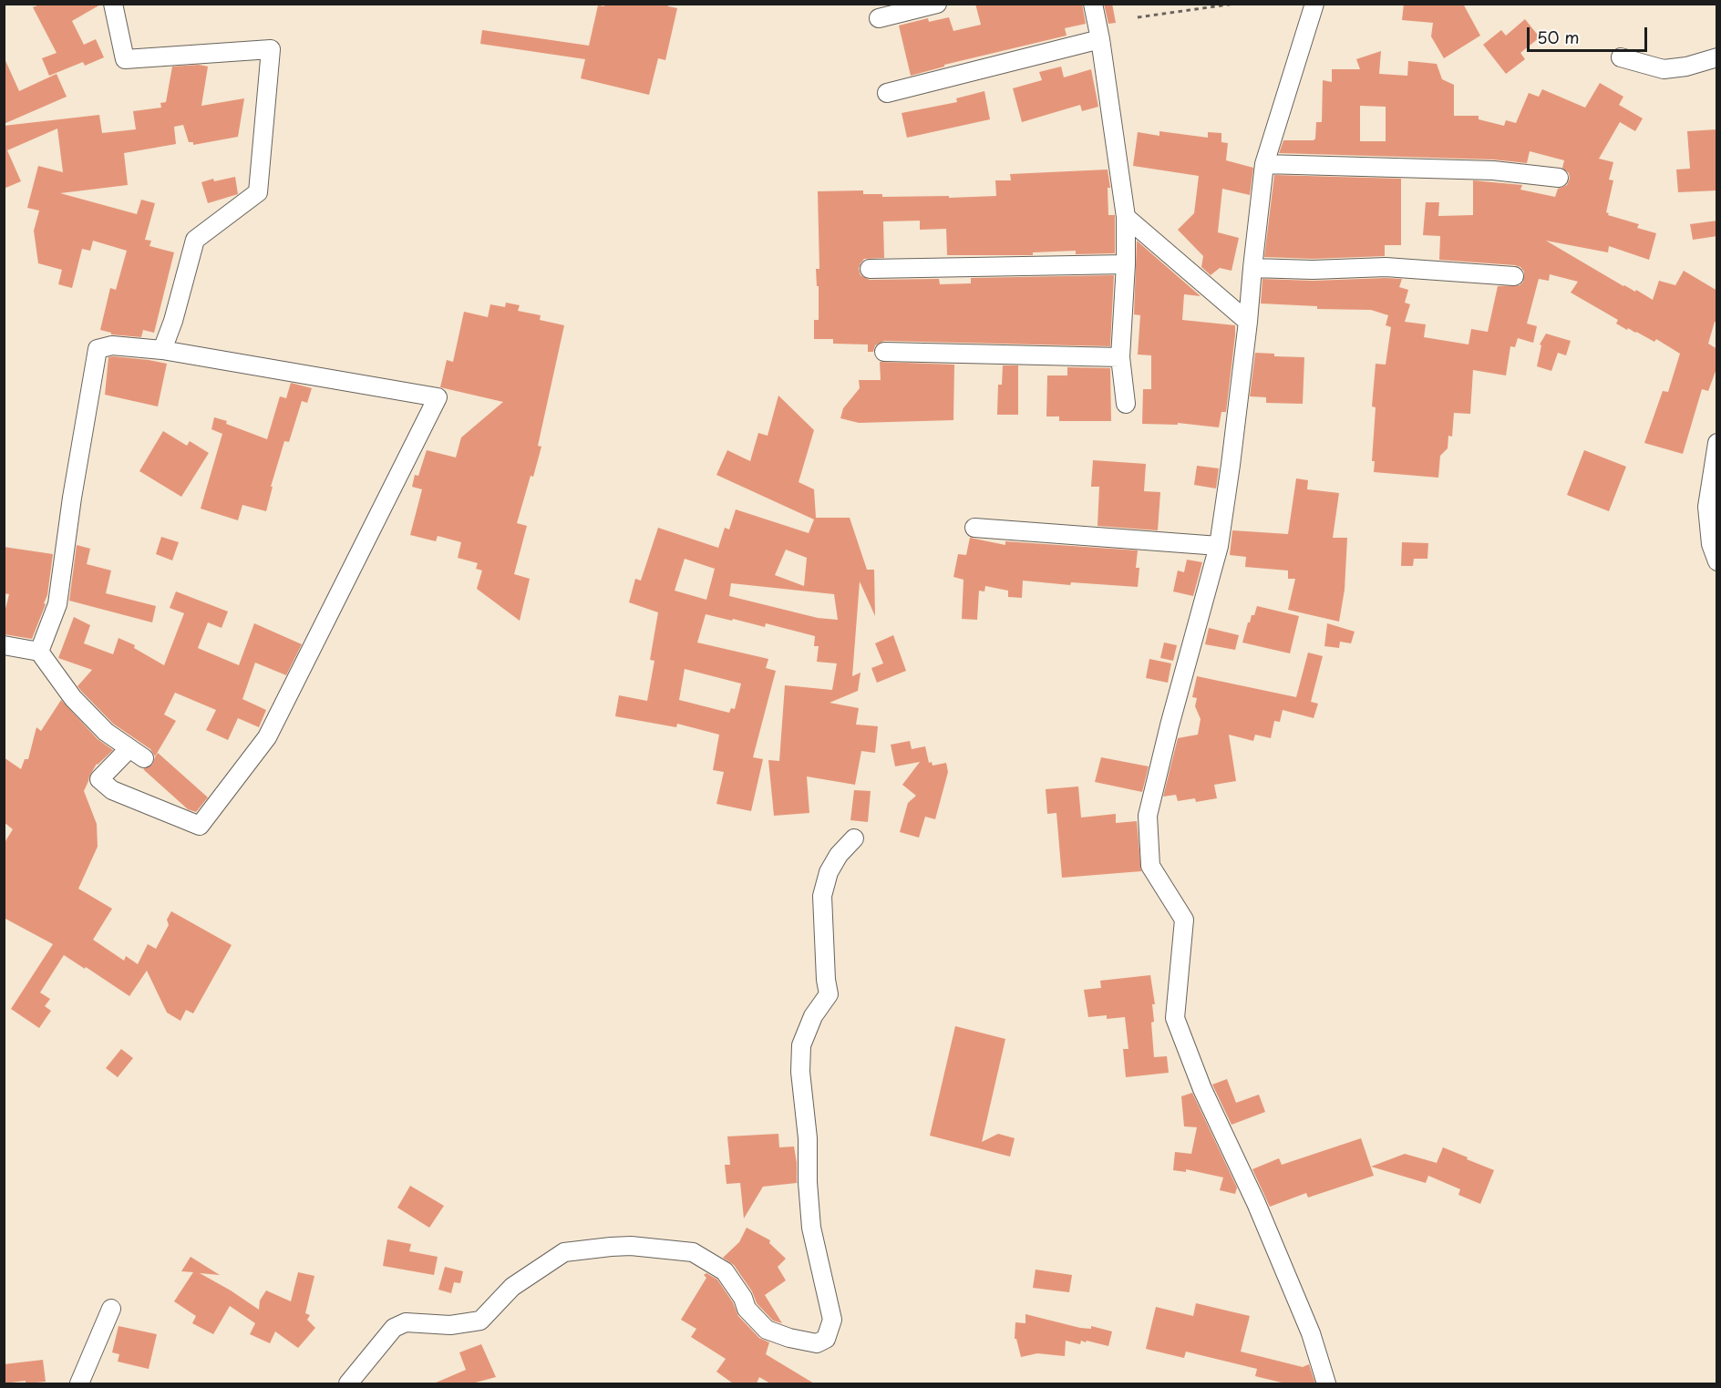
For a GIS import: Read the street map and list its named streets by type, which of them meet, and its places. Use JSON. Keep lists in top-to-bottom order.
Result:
{
  "scale_bar": "50 m"
}
